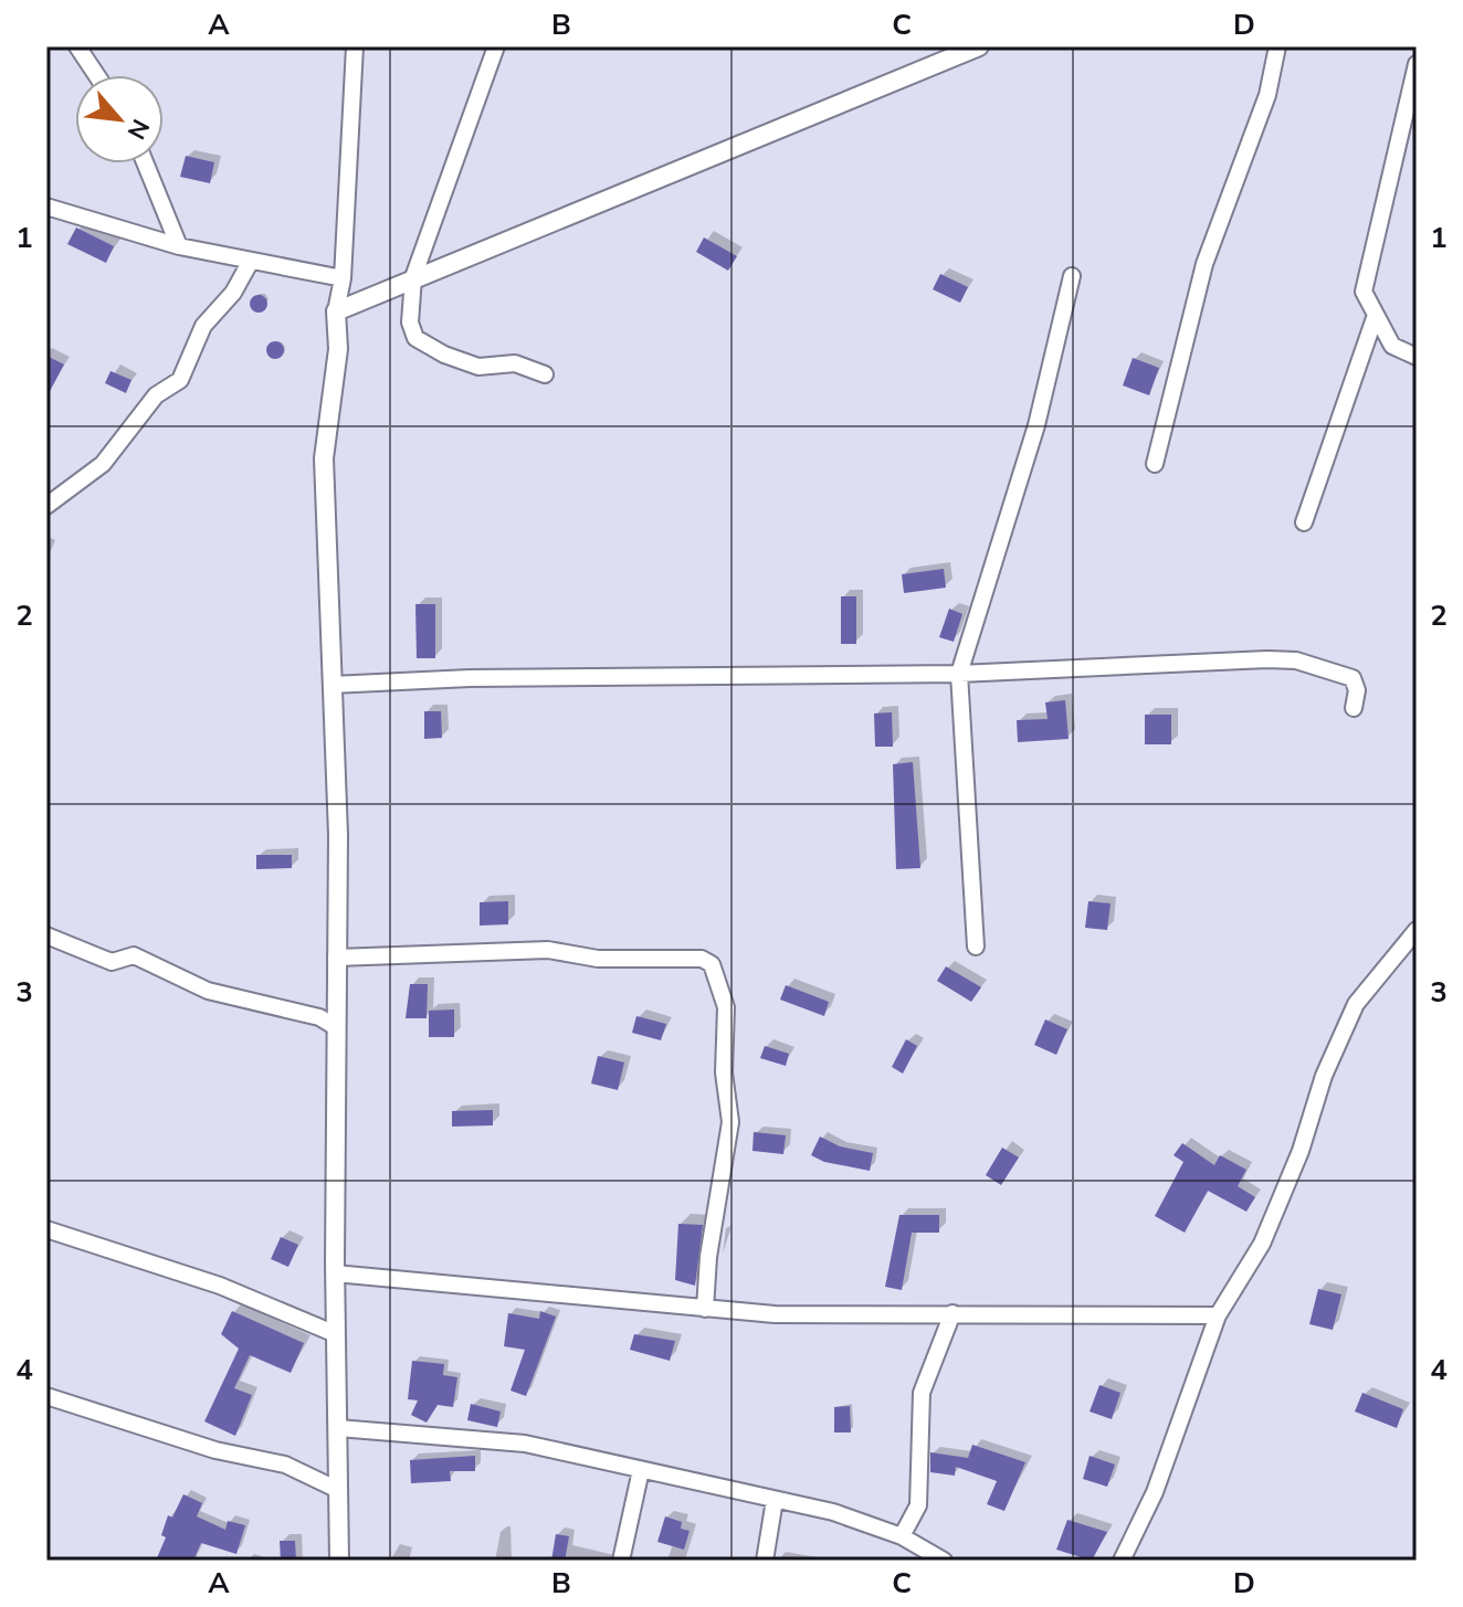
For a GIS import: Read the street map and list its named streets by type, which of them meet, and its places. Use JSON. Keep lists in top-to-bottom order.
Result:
{
  "north": "bottom right",
  "grid": {
    "columns": [
      "A",
      "B",
      "C",
      "D"
    ],
    "rows": [
      "1",
      "2",
      "3",
      "4"
    ]
  }
}
